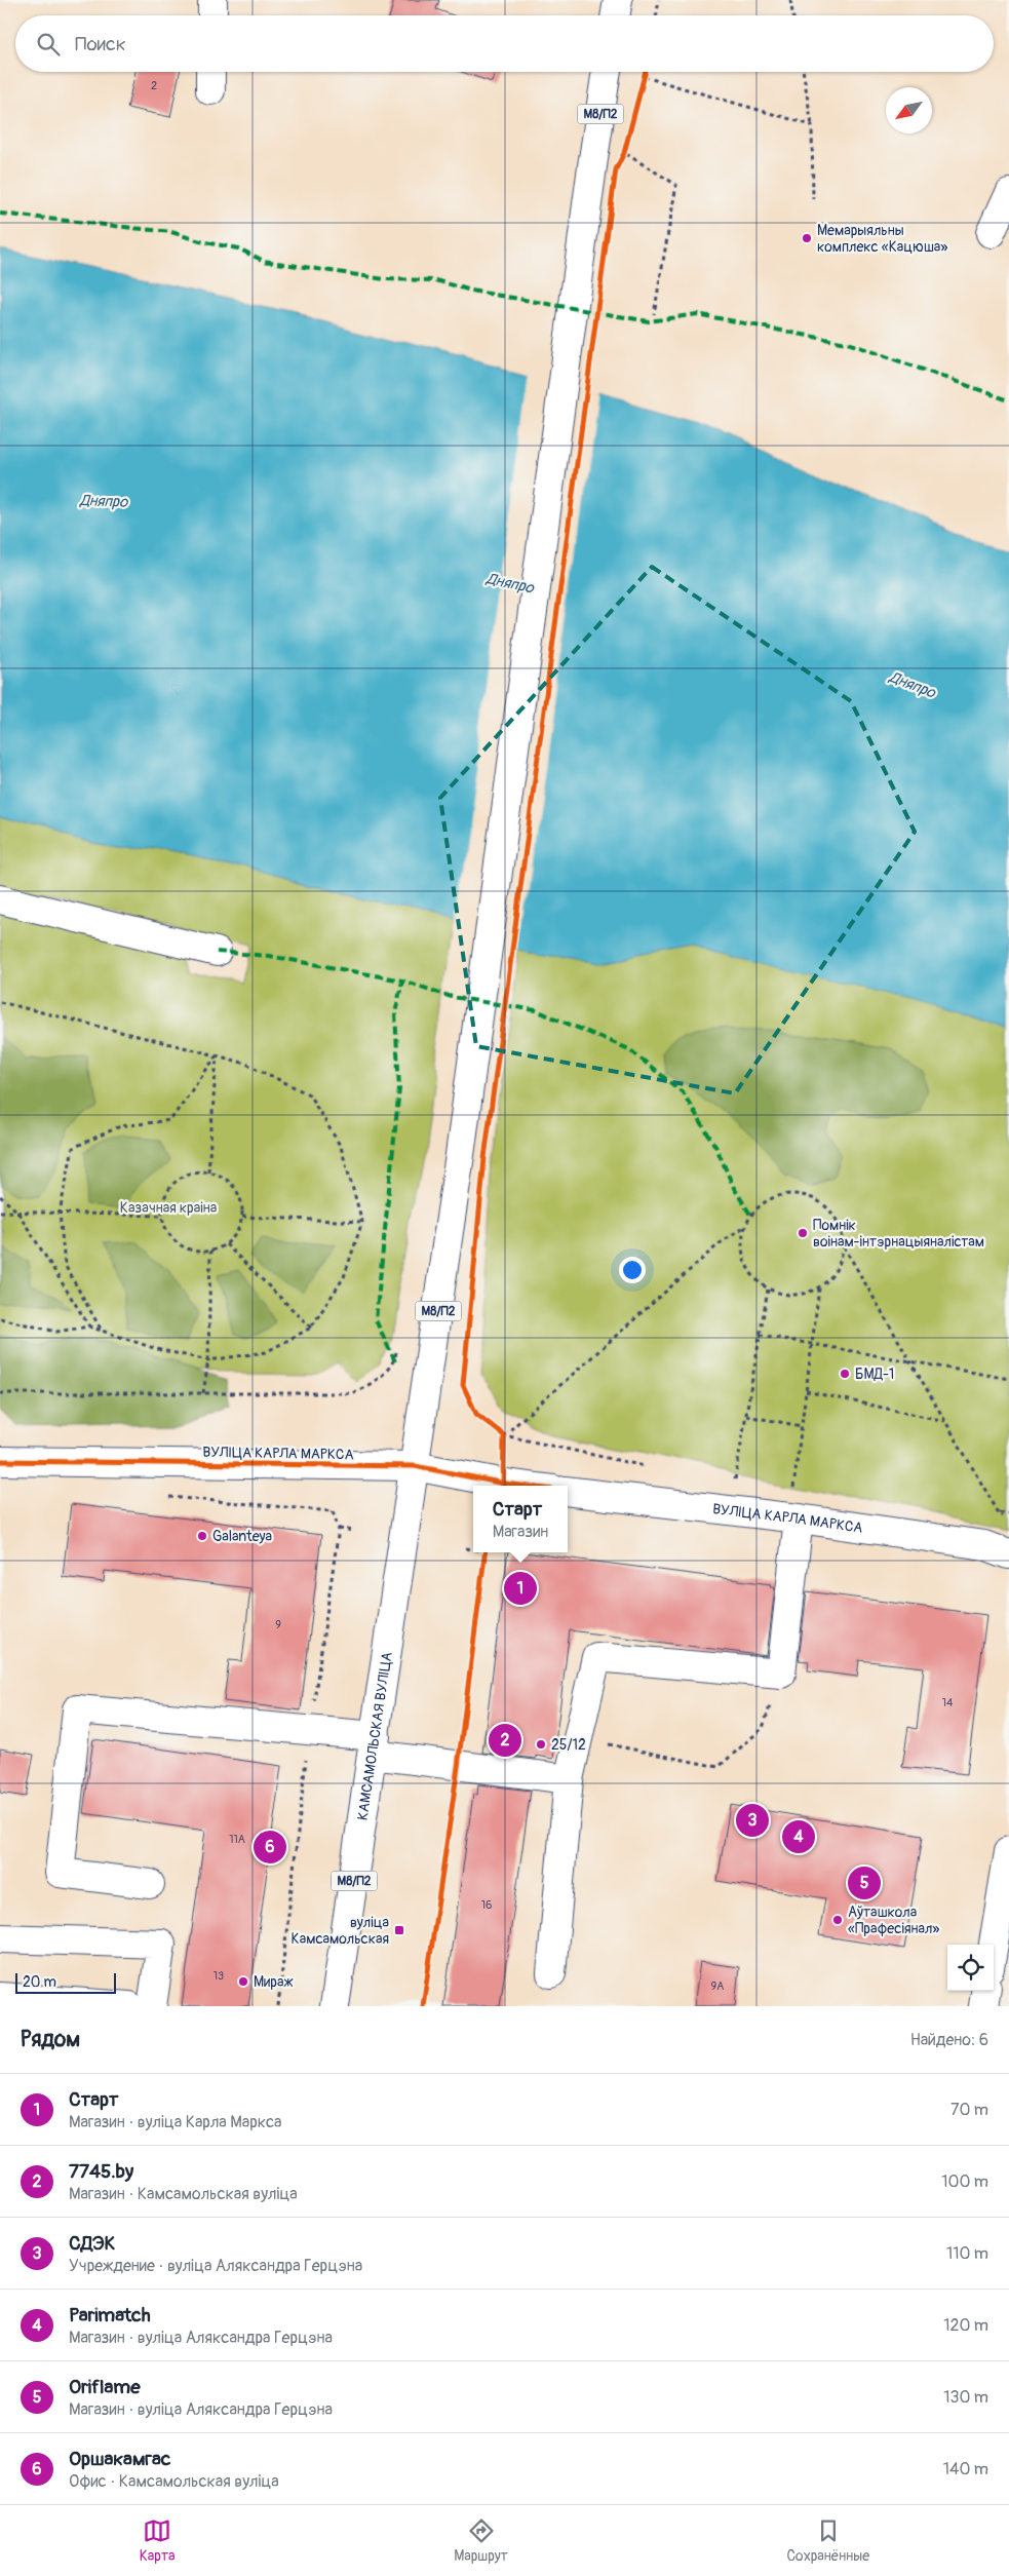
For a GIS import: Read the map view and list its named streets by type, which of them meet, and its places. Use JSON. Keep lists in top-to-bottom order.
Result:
{
  "streets": {
    "main road": ["М8/П2", "ВУЛІЦА КАРЛА МАРКСА", "КАМСАМОЛЬСКАЯ ВУЛІЦА"]
  },
  "crossings": [
    ["М8/П2", "ВУЛІЦА КАРЛА МАРКСА"],
    ["М8/П2", "КАМСАМОЛЬСКАЯ ВУЛІЦА"],
    ["ВУЛІЦА КАРЛА МАРКСА", "КАМСАМОЛЬСКАЯ ВУЛІЦА"]
  ],
  "water": ["Дняпро"],
  "parks": ["Казачная краіна"],
  "places": {
    "other": [
      "Мемарыяльны комплекс «Кацюша»",
      "Помнік воінам-інтэрнацыяналістам",
      "БМД-1",
      "Galanteya",
      "25/12",
      "Аўташкола «Прафесіянал»",
      "Мираж"
    ],
    "transit": ["вуліца Камсамольская"]
  },
  "house_numbers": [
    "2",
    "9",
    "14",
    "11А",
    "16",
    "13",
    "9А"
  ],
  "scale_bar": "20 m",
  "north": "bottom left",
  "page": {
    "search": "Поиск",
    "popup": ["Старт", "Магазин"],
    "pins": [
      "1",
      "2",
      "3",
      "4",
      "6",
      "5"
    ],
    "scale": "20 m",
    "heading": ["Рядом", "Найдено: 6"],
    "list": [
      {
        "mark": "1",
        "name": "Старт",
        "note": "Магазин · вуліца Карла Маркса",
        "value": "70 m"
      },
      {
        "mark": "2",
        "name": "7745.by",
        "note": "Магазин · Камсамольская вуліца",
        "value": "100 m"
      },
      {
        "mark": "3",
        "name": "СДЭК",
        "note": "Учреждение · вуліца Аляксандра Герцэна",
        "value": "110 m"
      },
      {
        "mark": "4",
        "name": "Parimatch",
        "note": "Магазин · вуліца Аляксандра Герцэна",
        "value": "120 m"
      },
      {
        "mark": "5",
        "name": "Oriflame",
        "note": "Магазин · вуліца Аляксандра Герцэна",
        "value": "130 m"
      },
      {
        "mark": "6",
        "name": "Оршакамгас",
        "note": "Офис · Камсамольская вуліца",
        "value": "140 m"
      }
    ],
    "nav": ["Карта", "Маршрут", "Сохранённые"]
  }
}
